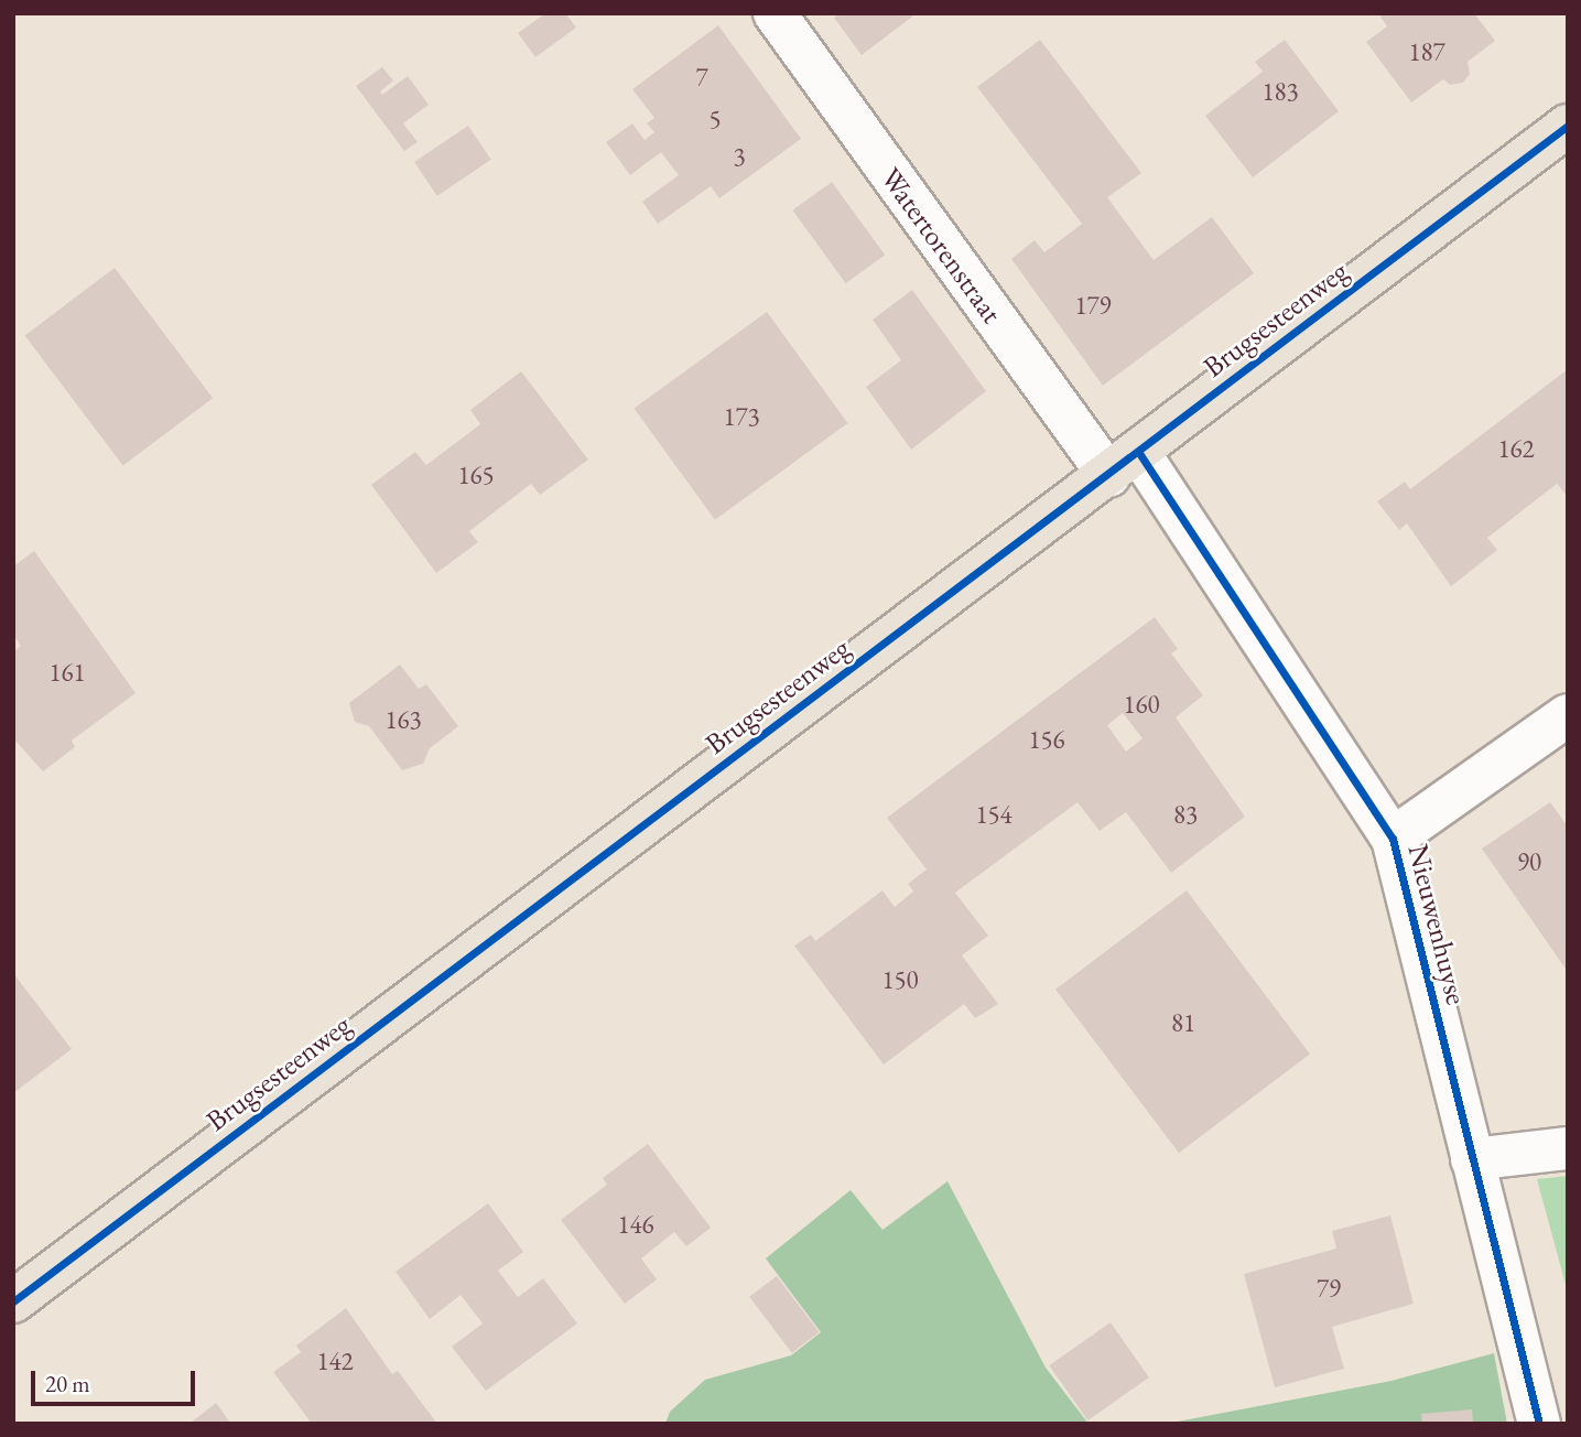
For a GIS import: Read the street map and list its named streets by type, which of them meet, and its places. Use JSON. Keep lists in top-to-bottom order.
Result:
{
  "streets": {
    "main road": ["Brugsesteenweg"],
    "street": ["Watertorenstraat", "Nieuwenhuyse"]
  },
  "crossings": [
    ["Watertorenstraat", "Brugsesteenweg"],
    ["Watertorenstraat", "Nieuwenhuyse"],
    ["Brugsesteenweg", "Nieuwenhuyse"]
  ],
  "house_numbers": [
    "187",
    "7",
    "183",
    "5",
    "3",
    "179",
    "173",
    "162",
    "165",
    "161",
    "160",
    "163",
    "156",
    "154",
    "83",
    "90",
    "150",
    "81",
    "146",
    "79",
    "142"
  ],
  "scale_bar": "20 m"
}
